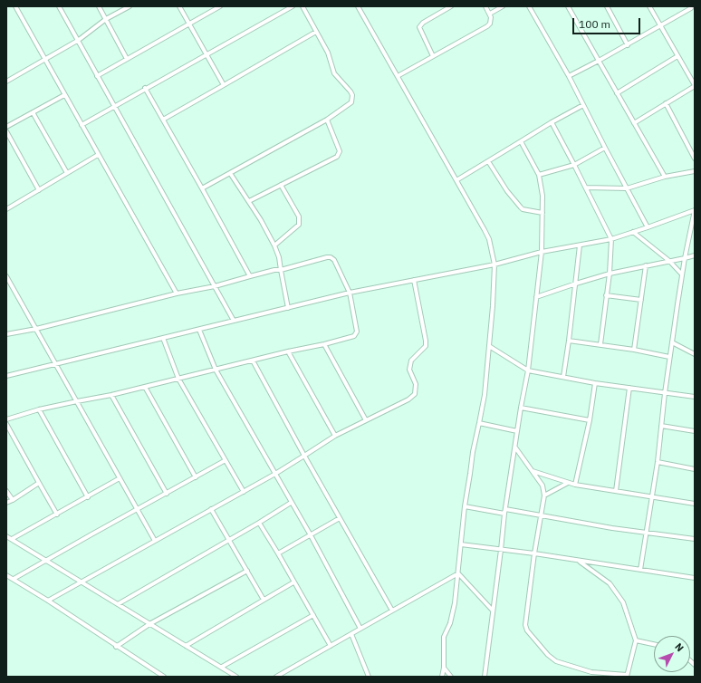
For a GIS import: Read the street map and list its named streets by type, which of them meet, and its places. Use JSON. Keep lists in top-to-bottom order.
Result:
{
  "scale_bar": "100 m",
  "north": "top right"
}
